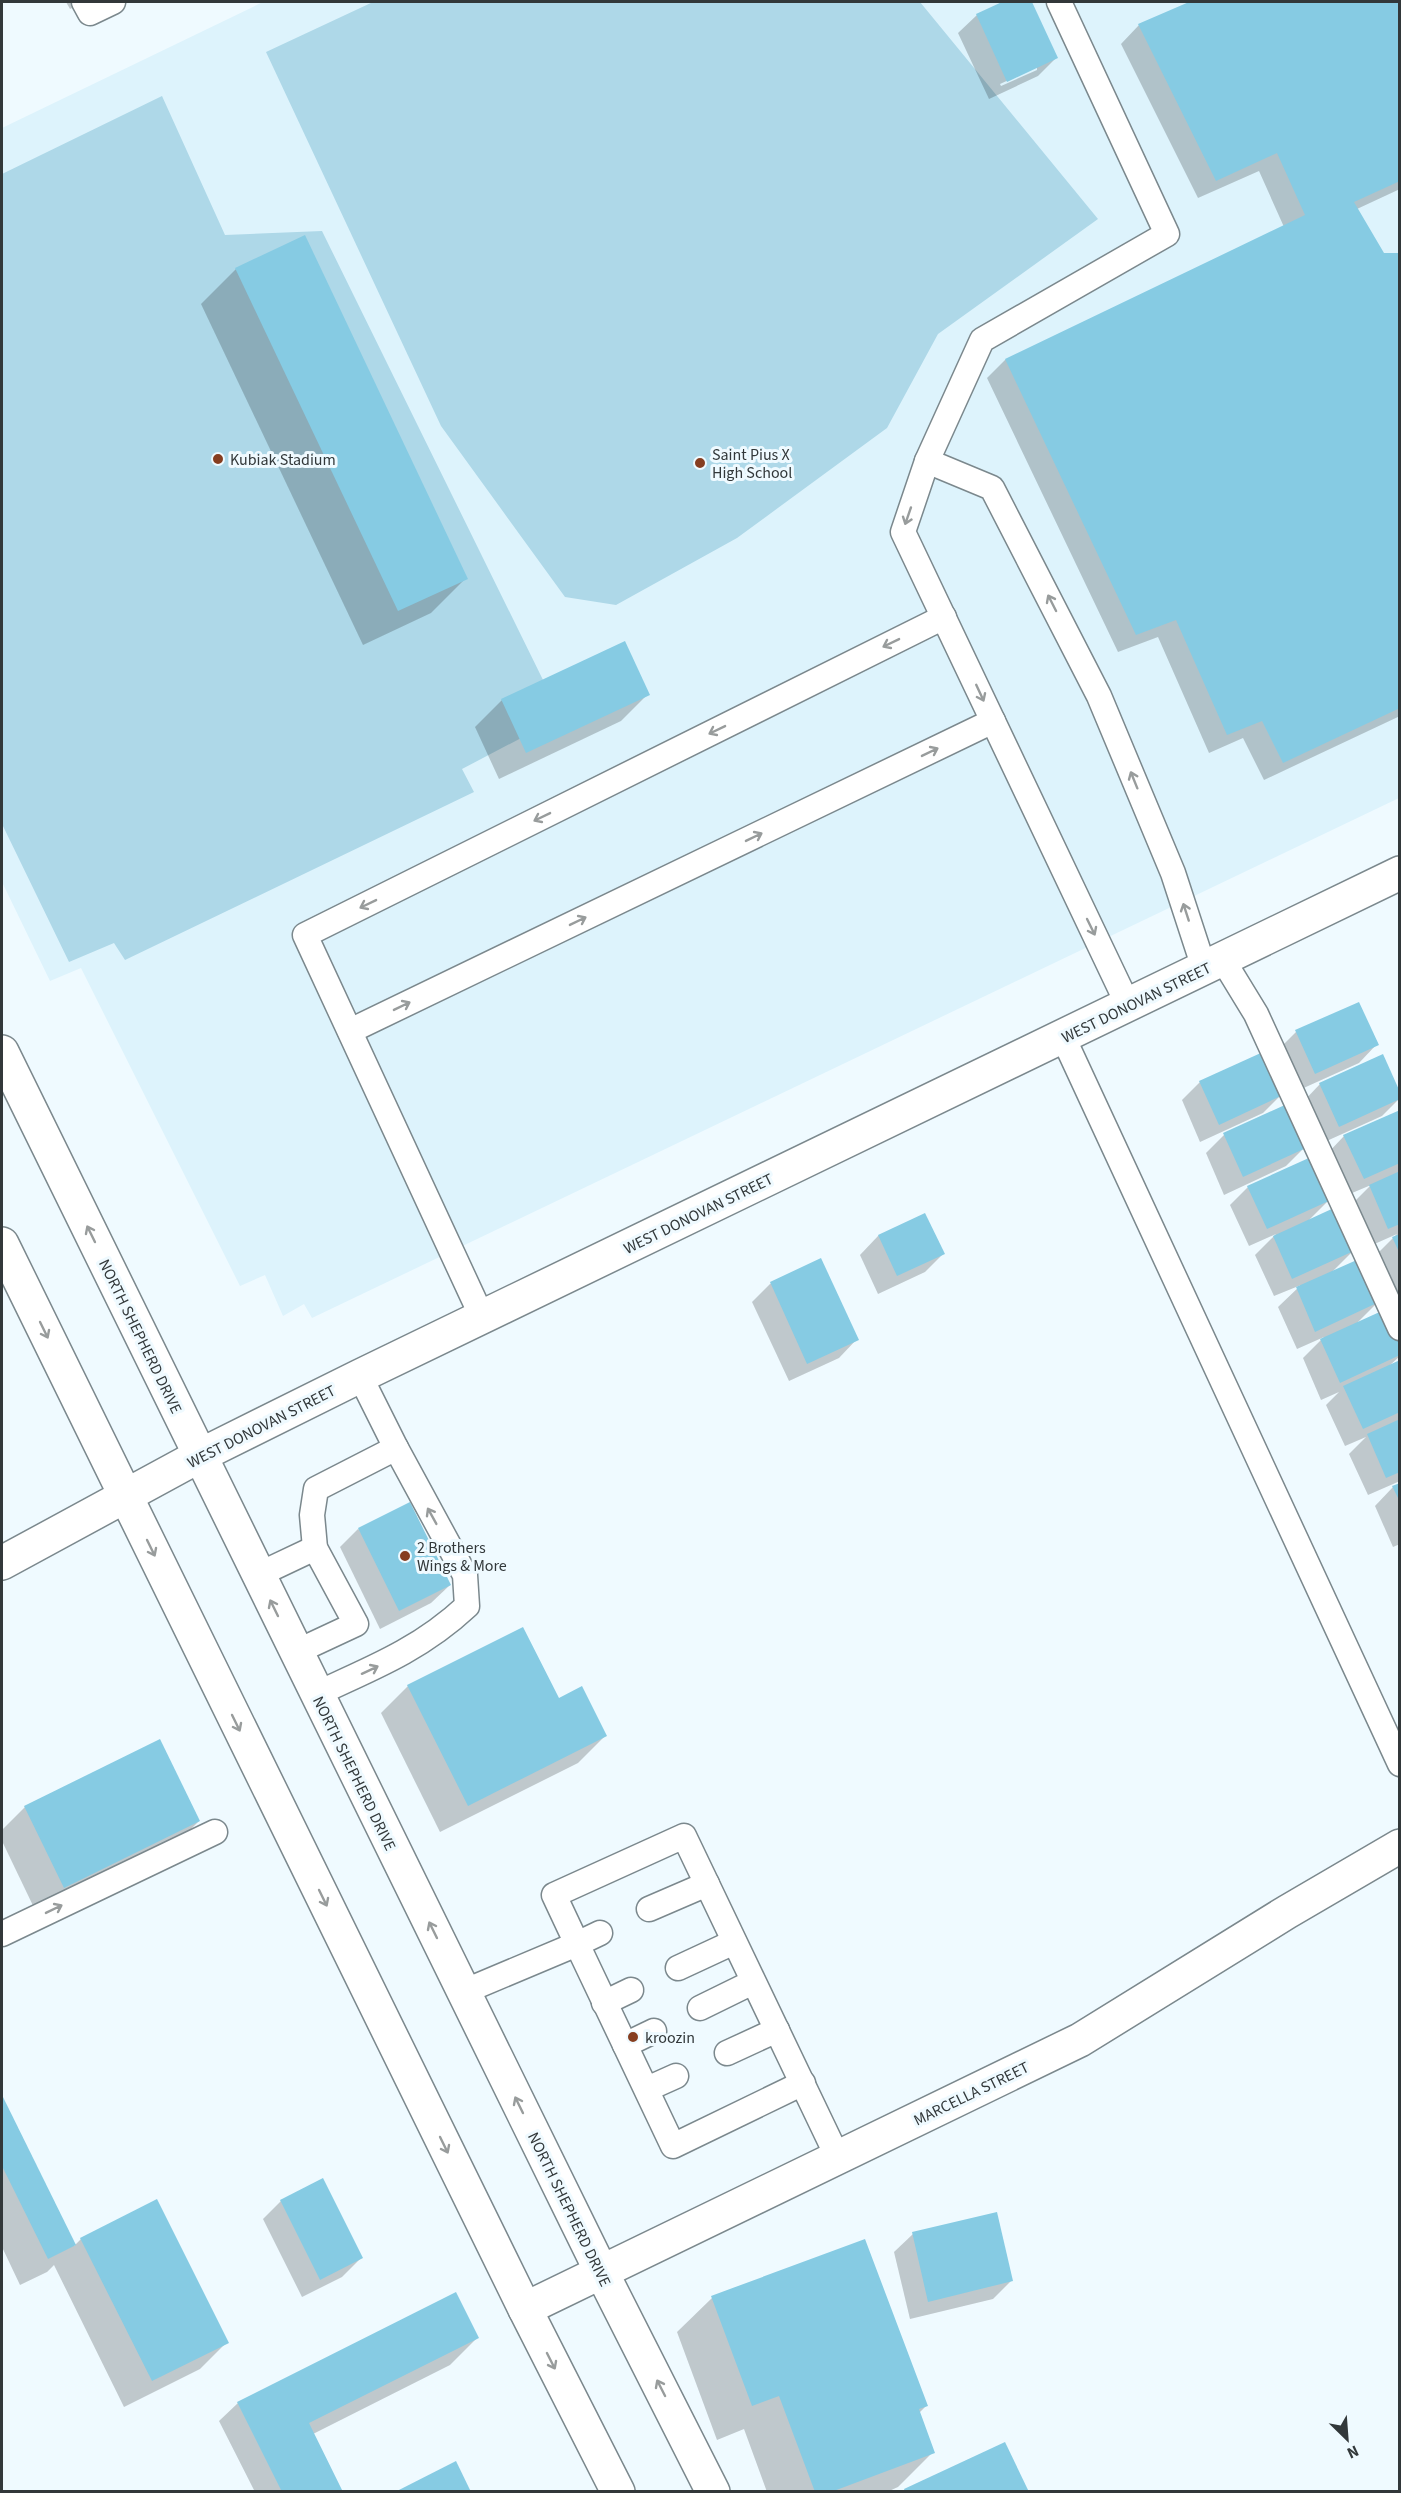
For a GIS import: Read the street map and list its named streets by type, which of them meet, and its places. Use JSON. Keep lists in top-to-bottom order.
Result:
{
  "streets": {
    "main road": ["WEST DONOVAN STREET", "NORTH SHEPHERD DRIVE", "MARCELLA STREET"]
  },
  "crossings": [
    ["WEST DONOVAN STREET", "NORTH SHEPHERD DRIVE"],
    ["NORTH SHEPHERD DRIVE", "MARCELLA STREET"]
  ],
  "places": [
    "Kubiak Stadium",
    "Saint Pius X High School",
    "2 Brothers Wings & More",
    "kroozin"
  ],
  "north": "bottom right"
}
